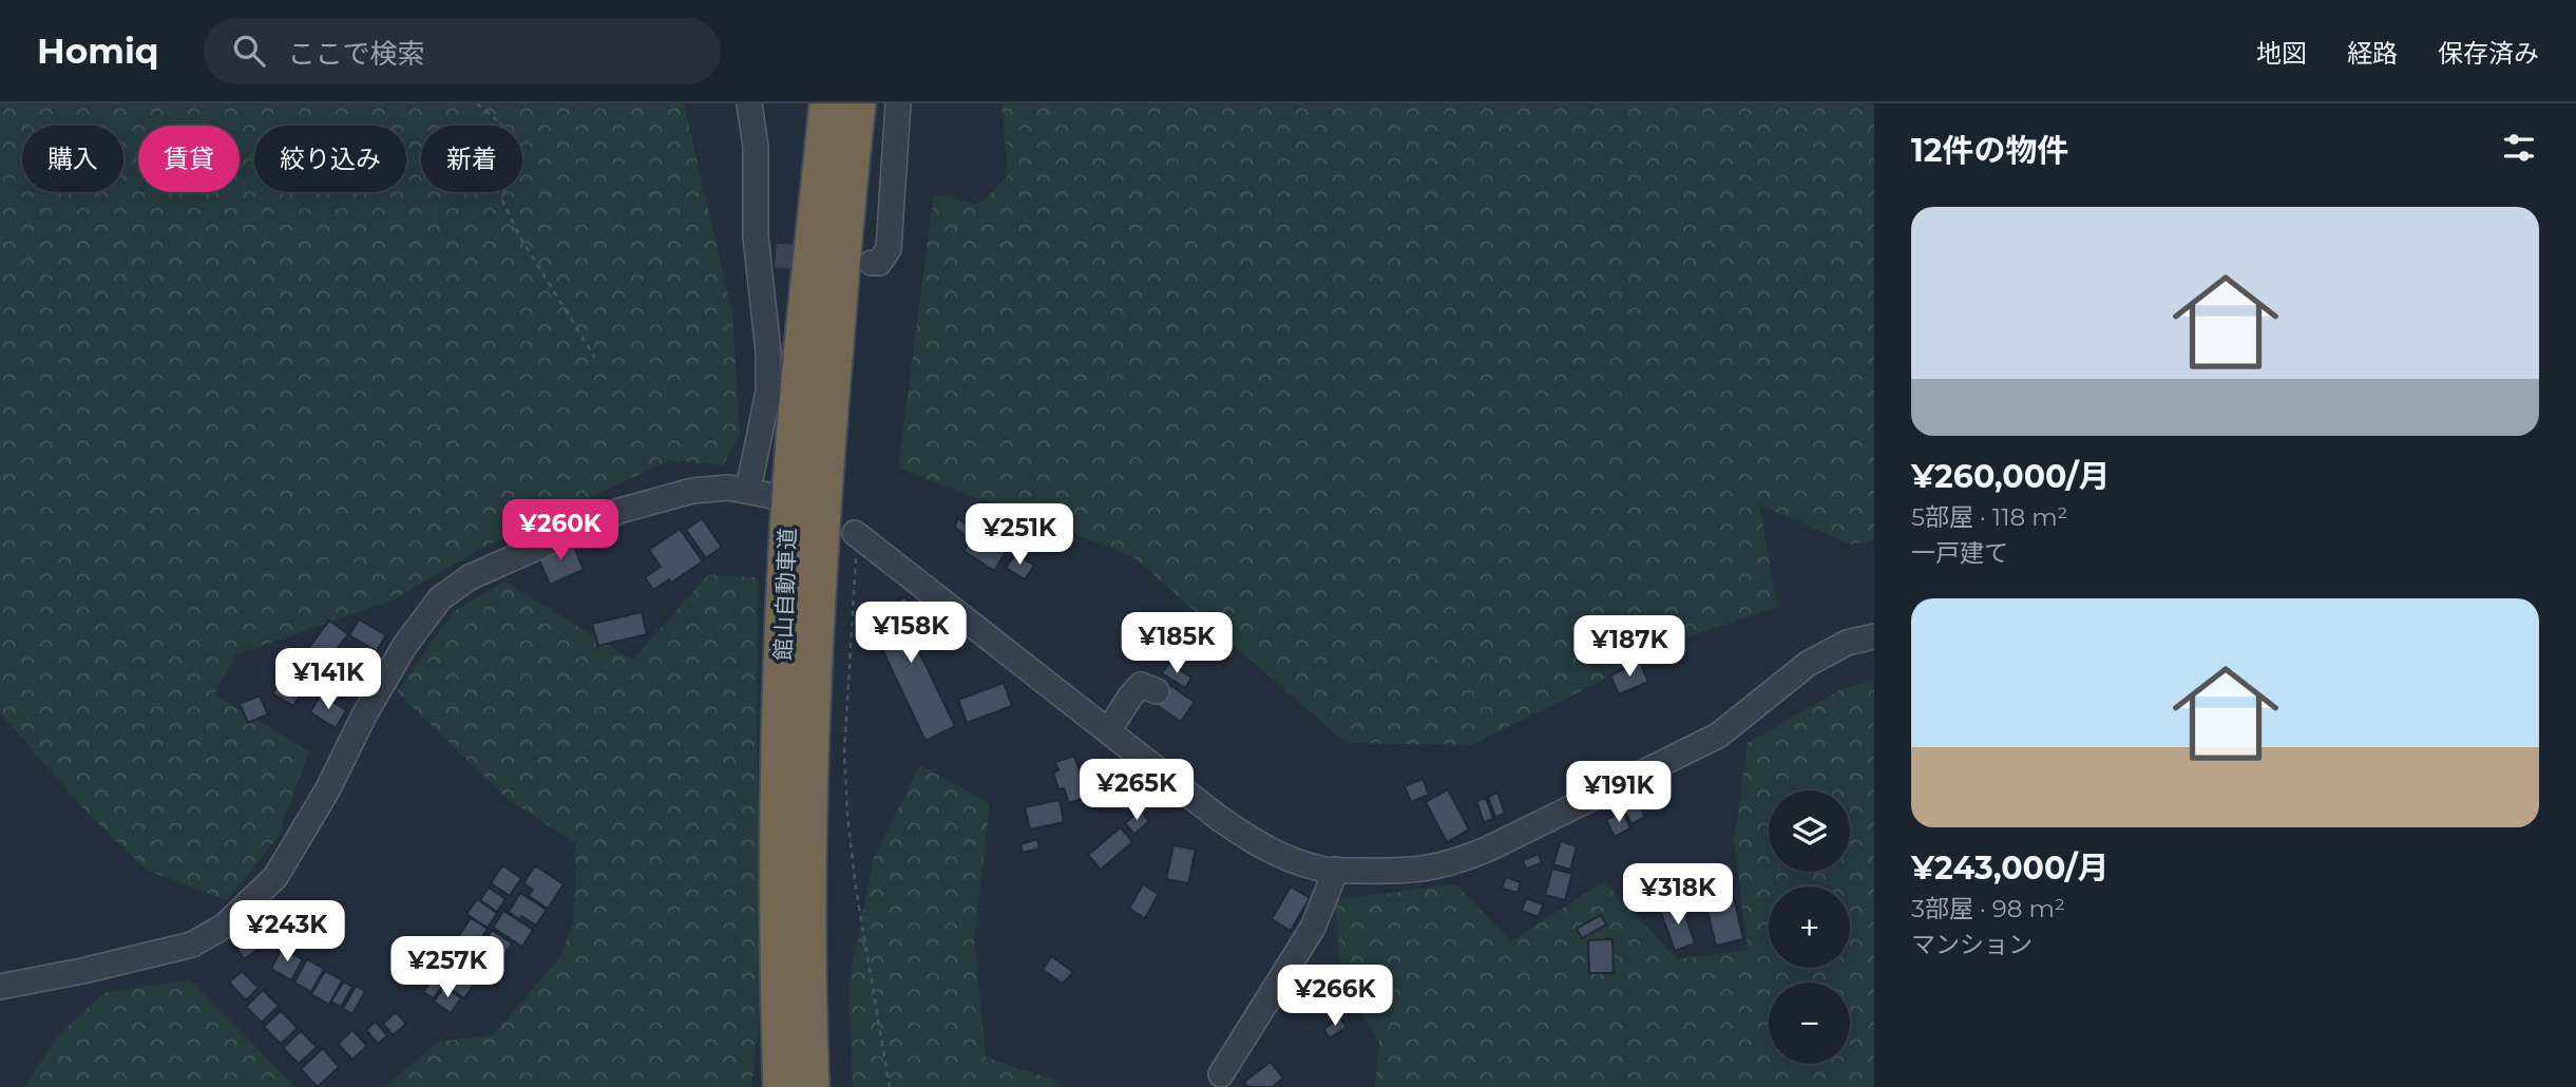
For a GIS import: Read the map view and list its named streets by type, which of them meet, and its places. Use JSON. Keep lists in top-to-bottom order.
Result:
{
  "streets": {
    "highway": ["館山自動車道"]
  },
  "page": {
    "header": "Homiq",
    "search": "ここで検索",
    "nav": ["地図", "経路", "保存済み"],
    "heading": "12件の物件",
    "chip": [
      "購入",
      "賃貸",
      "絞り込み",
      "新着"
    ],
    "list": [
      {
        "name": "¥260,000/月",
        "note": "5部屋 · 118 m² · 一戸建て"
      },
      {
        "name": "¥243,000/月",
        "note": "3部屋 · 98 m² · マンション"
      }
    ],
    "price": [
      "¥260K",
      "¥251K",
      "¥158K",
      "¥185K",
      "¥187K",
      "¥141K",
      "¥265K",
      "¥191K",
      "¥318K",
      "¥243K",
      "¥257K",
      "¥266K"
    ],
    "map_buttons": ["+", "−"]
  }
}
